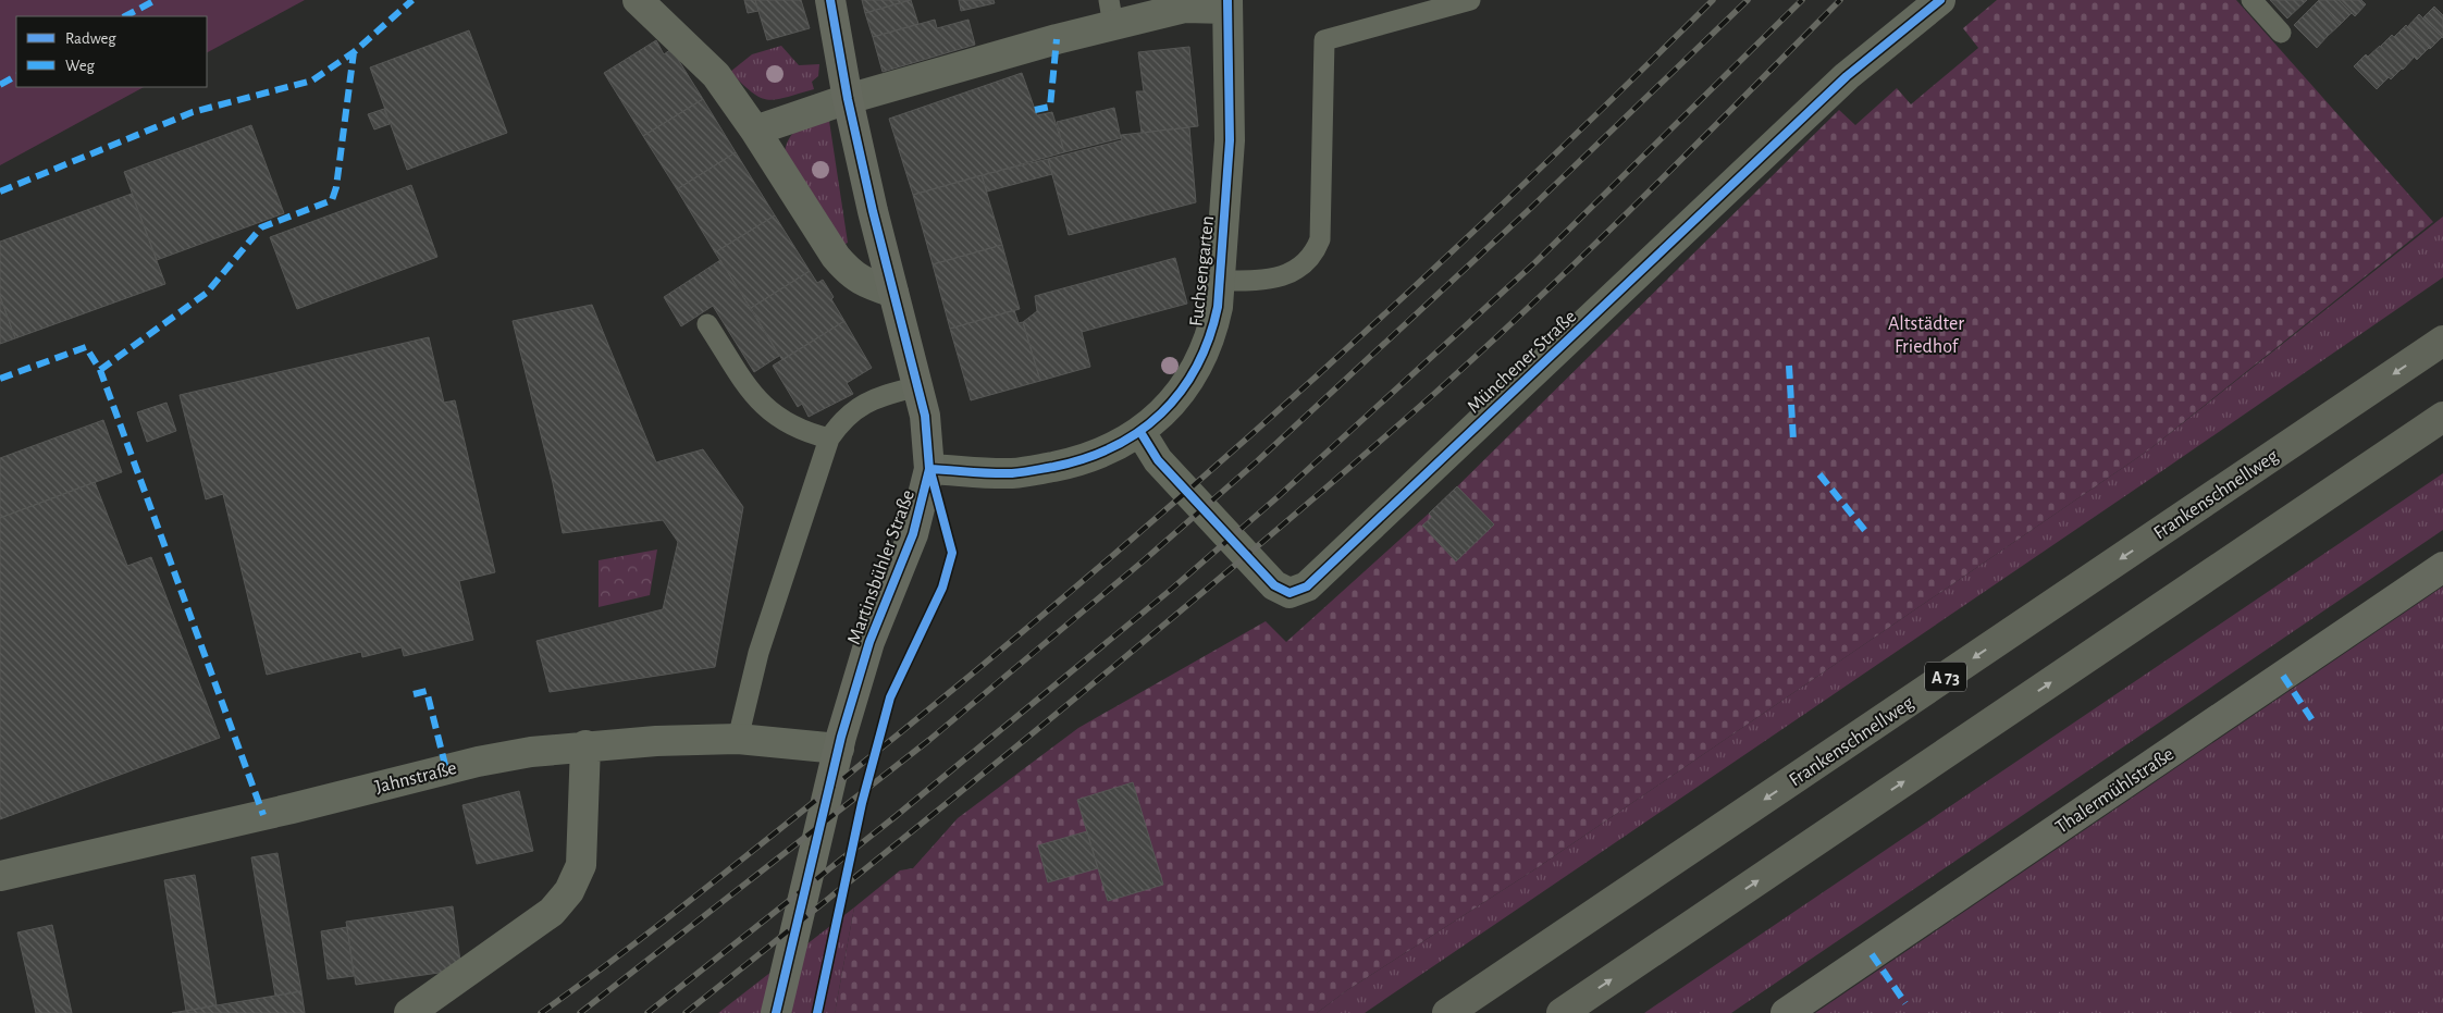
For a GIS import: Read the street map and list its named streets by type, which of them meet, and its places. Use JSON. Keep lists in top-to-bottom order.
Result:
{
  "streets": {
    "highway": ["Frankenschnellweg", "A 73"],
    "street": [
      "Fuchsengarten",
      "Münchener Straße",
      "Martinsbühler Straße",
      "Jahnstraße",
      "Thalermühlstraße"
    ]
  },
  "crossings": [
    ["Fuchsengarten", "Münchener Straße"],
    ["Fuchsengarten", "Martinsbühler Straße"],
    ["Martinsbühler Straße", "Jahnstraße"]
  ],
  "parks": ["Altstädter Friedhof"],
  "legend": ["Radweg", "Weg"]
}
